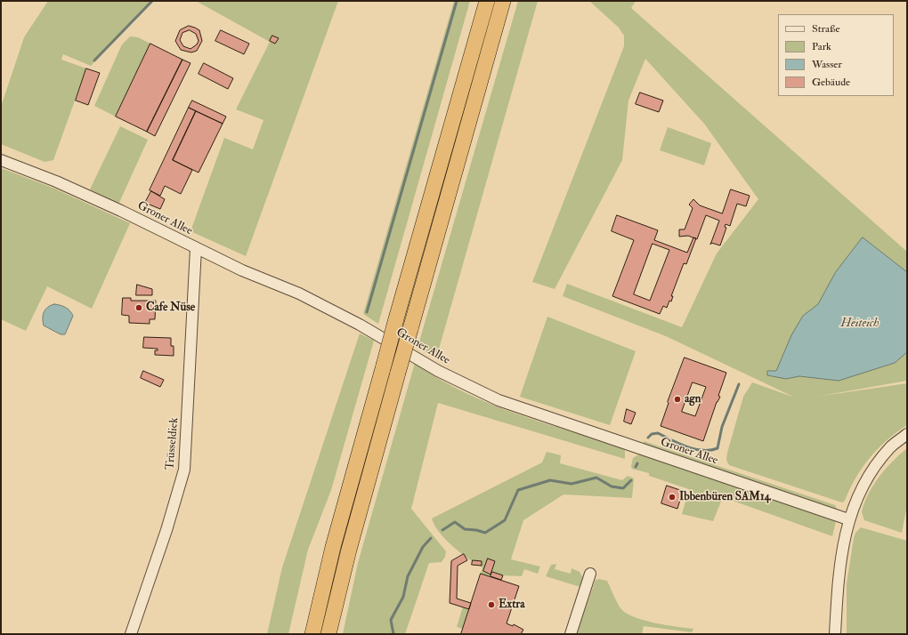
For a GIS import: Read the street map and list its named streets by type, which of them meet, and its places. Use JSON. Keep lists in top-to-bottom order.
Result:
{
  "streets": {
    "street": ["Groner Allee", "Trüsseldiek"]
  },
  "crossings": [
    ["Groner Allee", "Trüsseldiek"]
  ],
  "water": ["Heiteich"],
  "places": [
    "Cafe Nüse",
    "agn",
    "Ibbenbüren SAM14",
    "Extra"
  ],
  "legend": [
    "Straße",
    "Park",
    "Wasser",
    "Gebäude"
  ]
}
